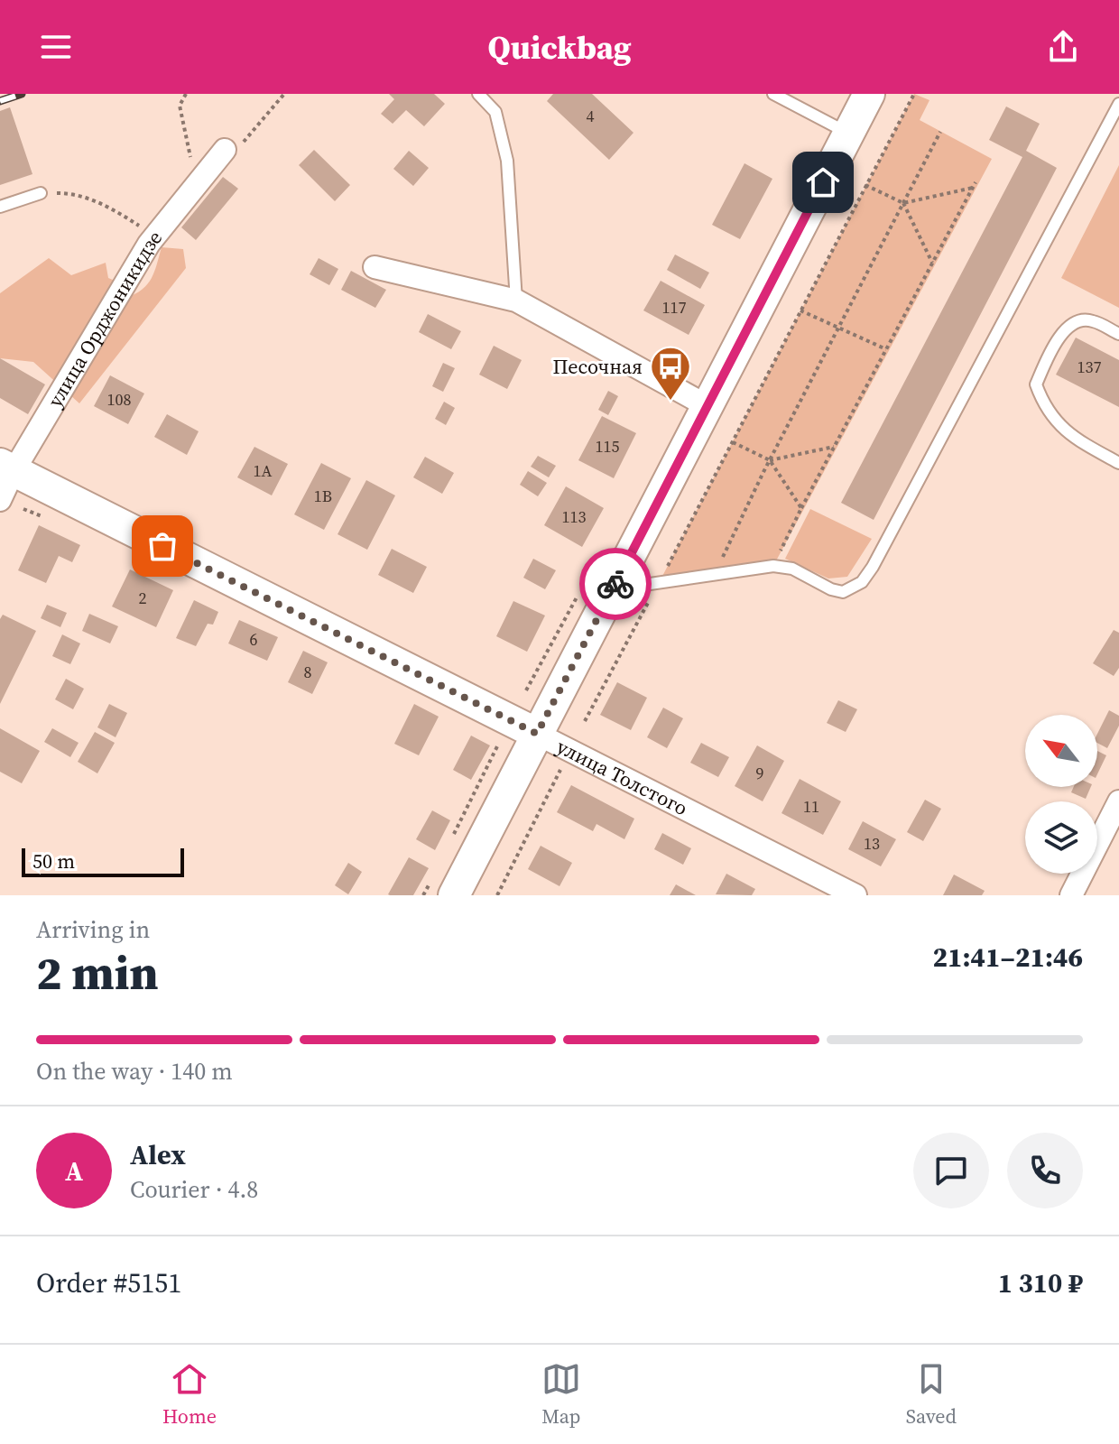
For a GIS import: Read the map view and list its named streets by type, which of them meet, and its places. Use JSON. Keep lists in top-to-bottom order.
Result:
{
  "streets": {
    "street": ["улица Орджоникидзе", "улица Толстого"]
  },
  "crossings": [
    ["улица Орджоникидзе", "улица Толстого"]
  ],
  "places": {
    "bus stop": ["Песочная"]
  },
  "house_numbers": [
    "4",
    "117",
    "137",
    "108",
    "115",
    "1А",
    "1В",
    "113",
    "2",
    "6",
    "8",
    "9",
    "11",
    "13"
  ],
  "scale_bar": "50 m",
  "north": "top left",
  "page": {
    "header": "Quickbag",
    "scale": "50 m",
    "heading": ["2 min", "Arriving in", "21:41–21:46"],
    "panel": [
      "Alex",
      "Courier · 4.8",
      "Order #5151",
      "1 310 ₽"
    ],
    "bar": "On the way · 140 m",
    "round": "A",
    "tabs": ["Home", "Map", "Saved"]
  }
}
